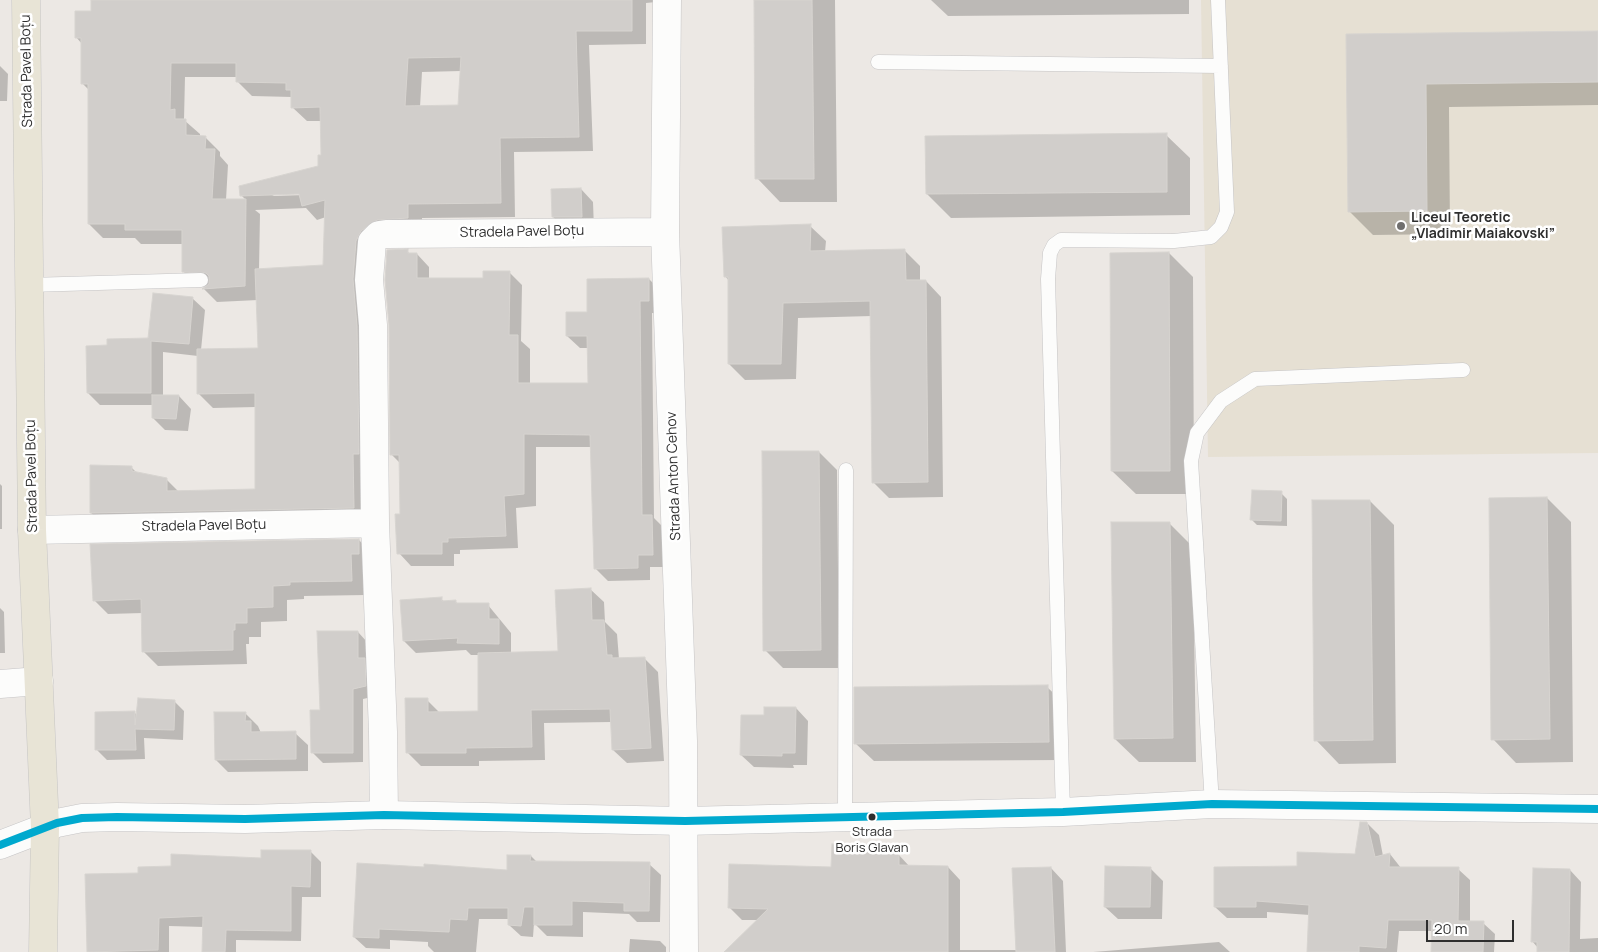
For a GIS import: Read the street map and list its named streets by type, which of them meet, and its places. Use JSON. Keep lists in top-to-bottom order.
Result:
{
  "streets": {
    "main road": ["Strada Pavel Boțu"],
    "street": ["Stradela Pavel Boțu", "Strada Anton Cehov"]
  },
  "crossings": [
    ["Strada Pavel Boțu", "Stradela Pavel Boțu"],
    ["Stradela Pavel Boțu", "Strada Anton Cehov"]
  ],
  "places": ["Liceul Teoretic „Vladimir Maiakovski”", "Strada Boris Glavan"],
  "scale_bar": "20 m"
}
